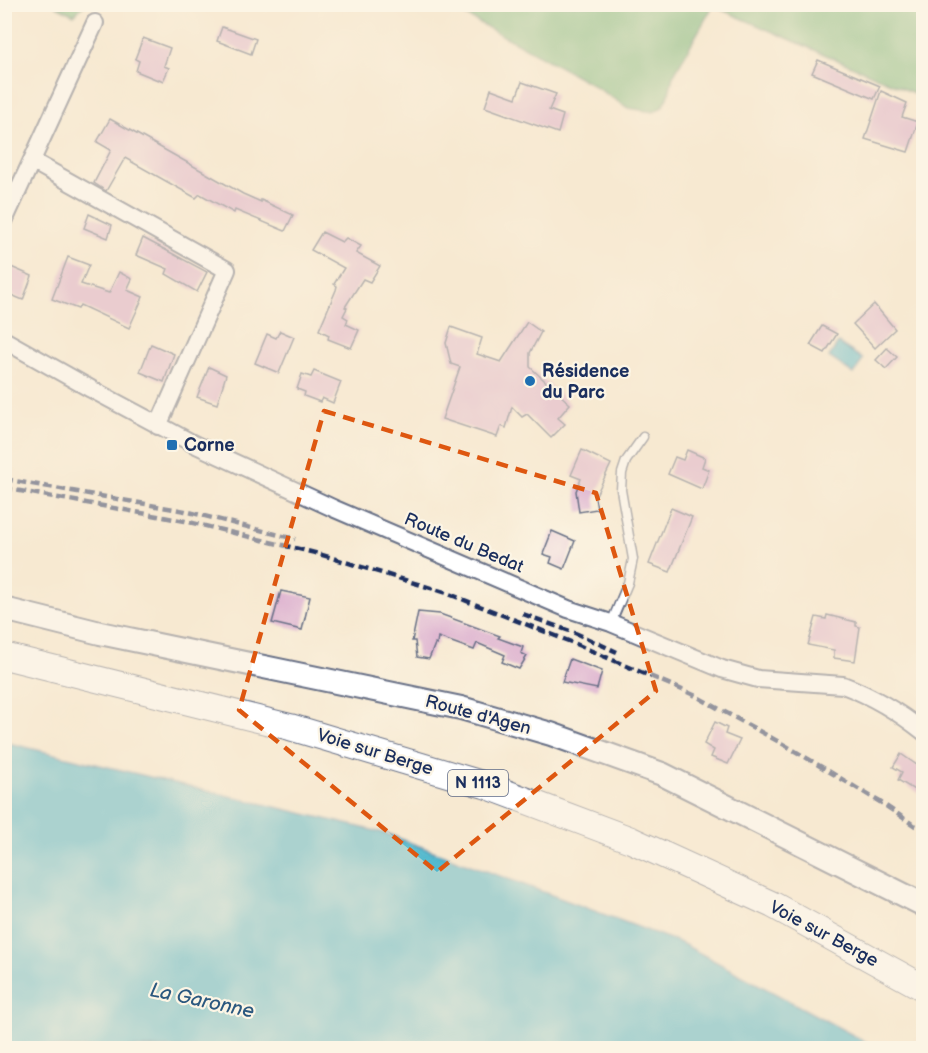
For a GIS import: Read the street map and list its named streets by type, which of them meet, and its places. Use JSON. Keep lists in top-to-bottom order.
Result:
{
  "streets": {
    "main road": ["Route d'Agen", "Voie sur Berge", "N 1113"],
    "street": ["Route du Bedat"]
  },
  "water": ["La Garonne"],
  "places": {
    "other": ["Résidence du Parc"],
    "transit": ["Corne"]
  }
}
